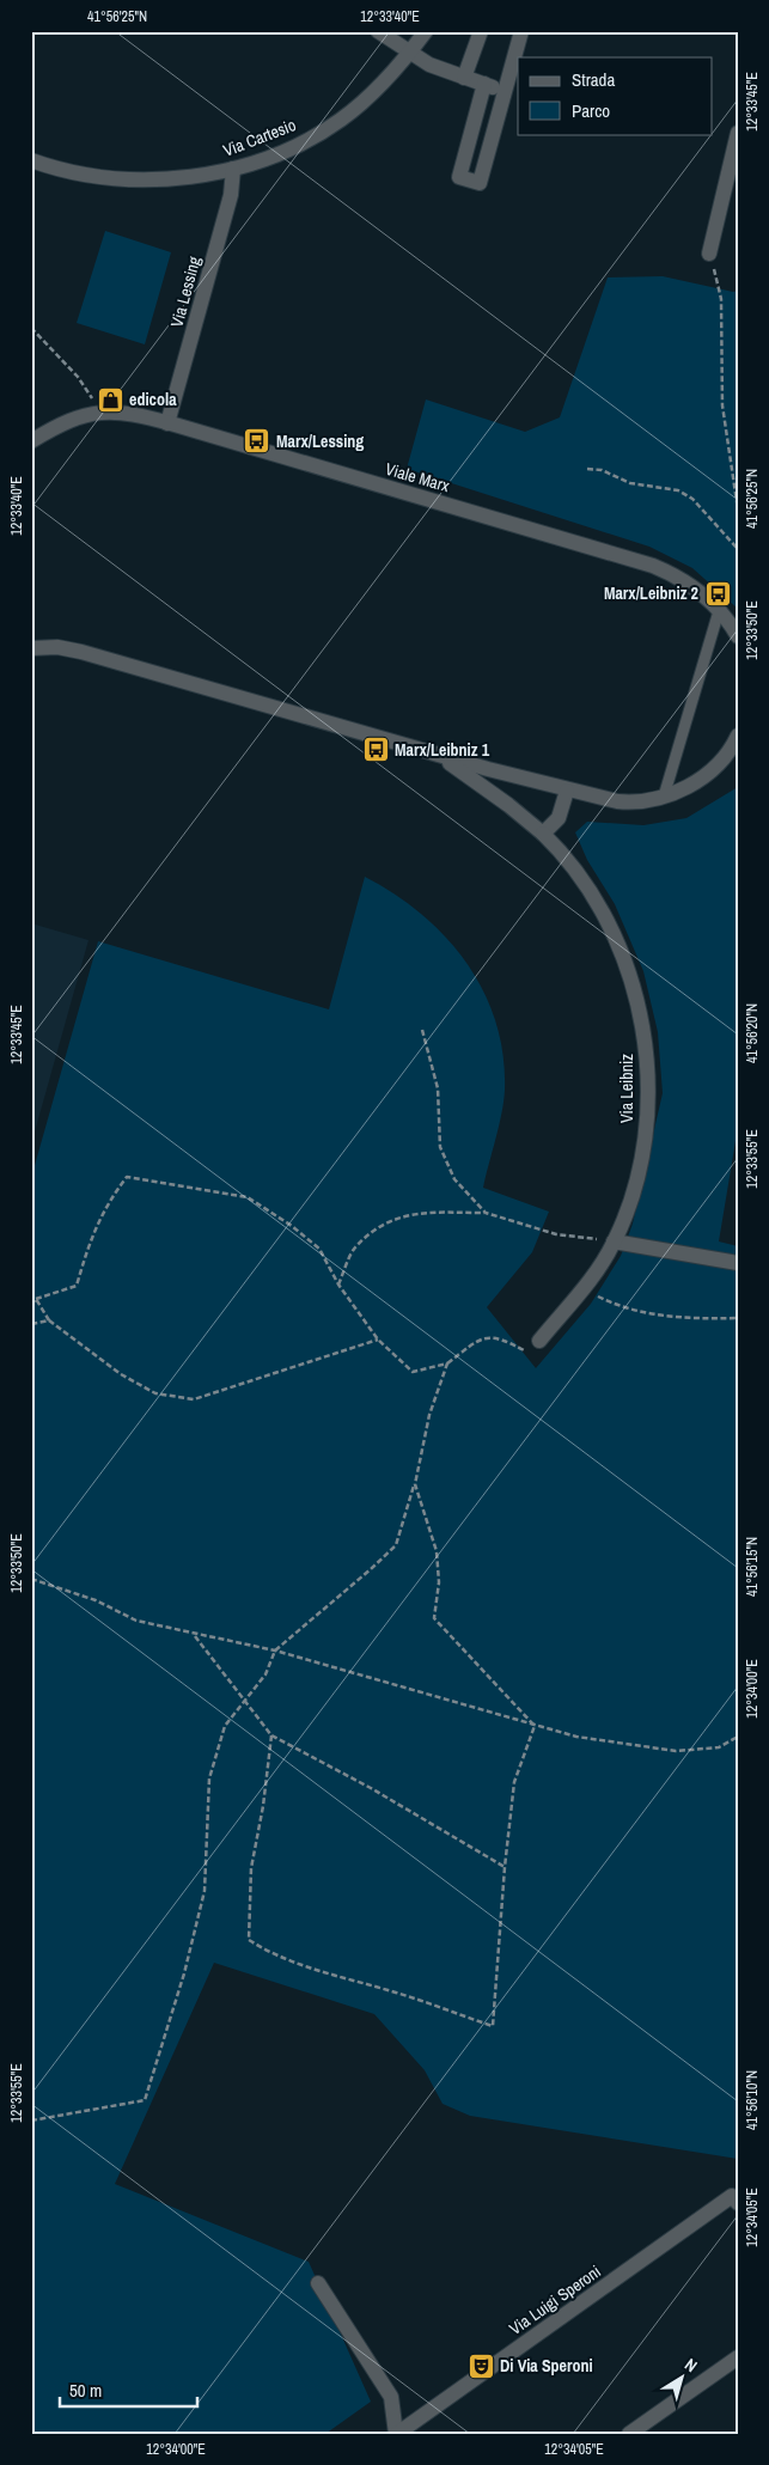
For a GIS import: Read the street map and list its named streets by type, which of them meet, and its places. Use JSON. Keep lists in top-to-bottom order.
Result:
{
  "streets": {
    "street": [
      "Via Cartesio",
      "Via Lessing",
      "Viale Marx",
      "Via Leibniz",
      "Via Luigi Speroni"
    ]
  },
  "crossings": [
    ["Via Cartesio", "Via Lessing"],
    ["Via Lessing", "Viale Marx"]
  ],
  "places": {
    "shop": ["edicola"],
    "bus stop": ["Marx/Lessing", "Marx/Leibniz 2", "Marx/Leibniz 1"],
    "theatre": ["Di Via Speroni"]
  },
  "legend": ["Strada", "Parco"],
  "scale_bar": "50 m",
  "north": "top right",
  "coordinates": [
    "41°56'25\"N",
    "12°33'40\"E",
    "12°33'45\"E",
    "12°33'50\"E",
    "41°56'20\"N",
    "12°33'55\"E",
    "41°56'15\"N",
    "12°34'00\"E",
    "41°56'10\"N",
    "12°34'05\"E"
  ]
}
